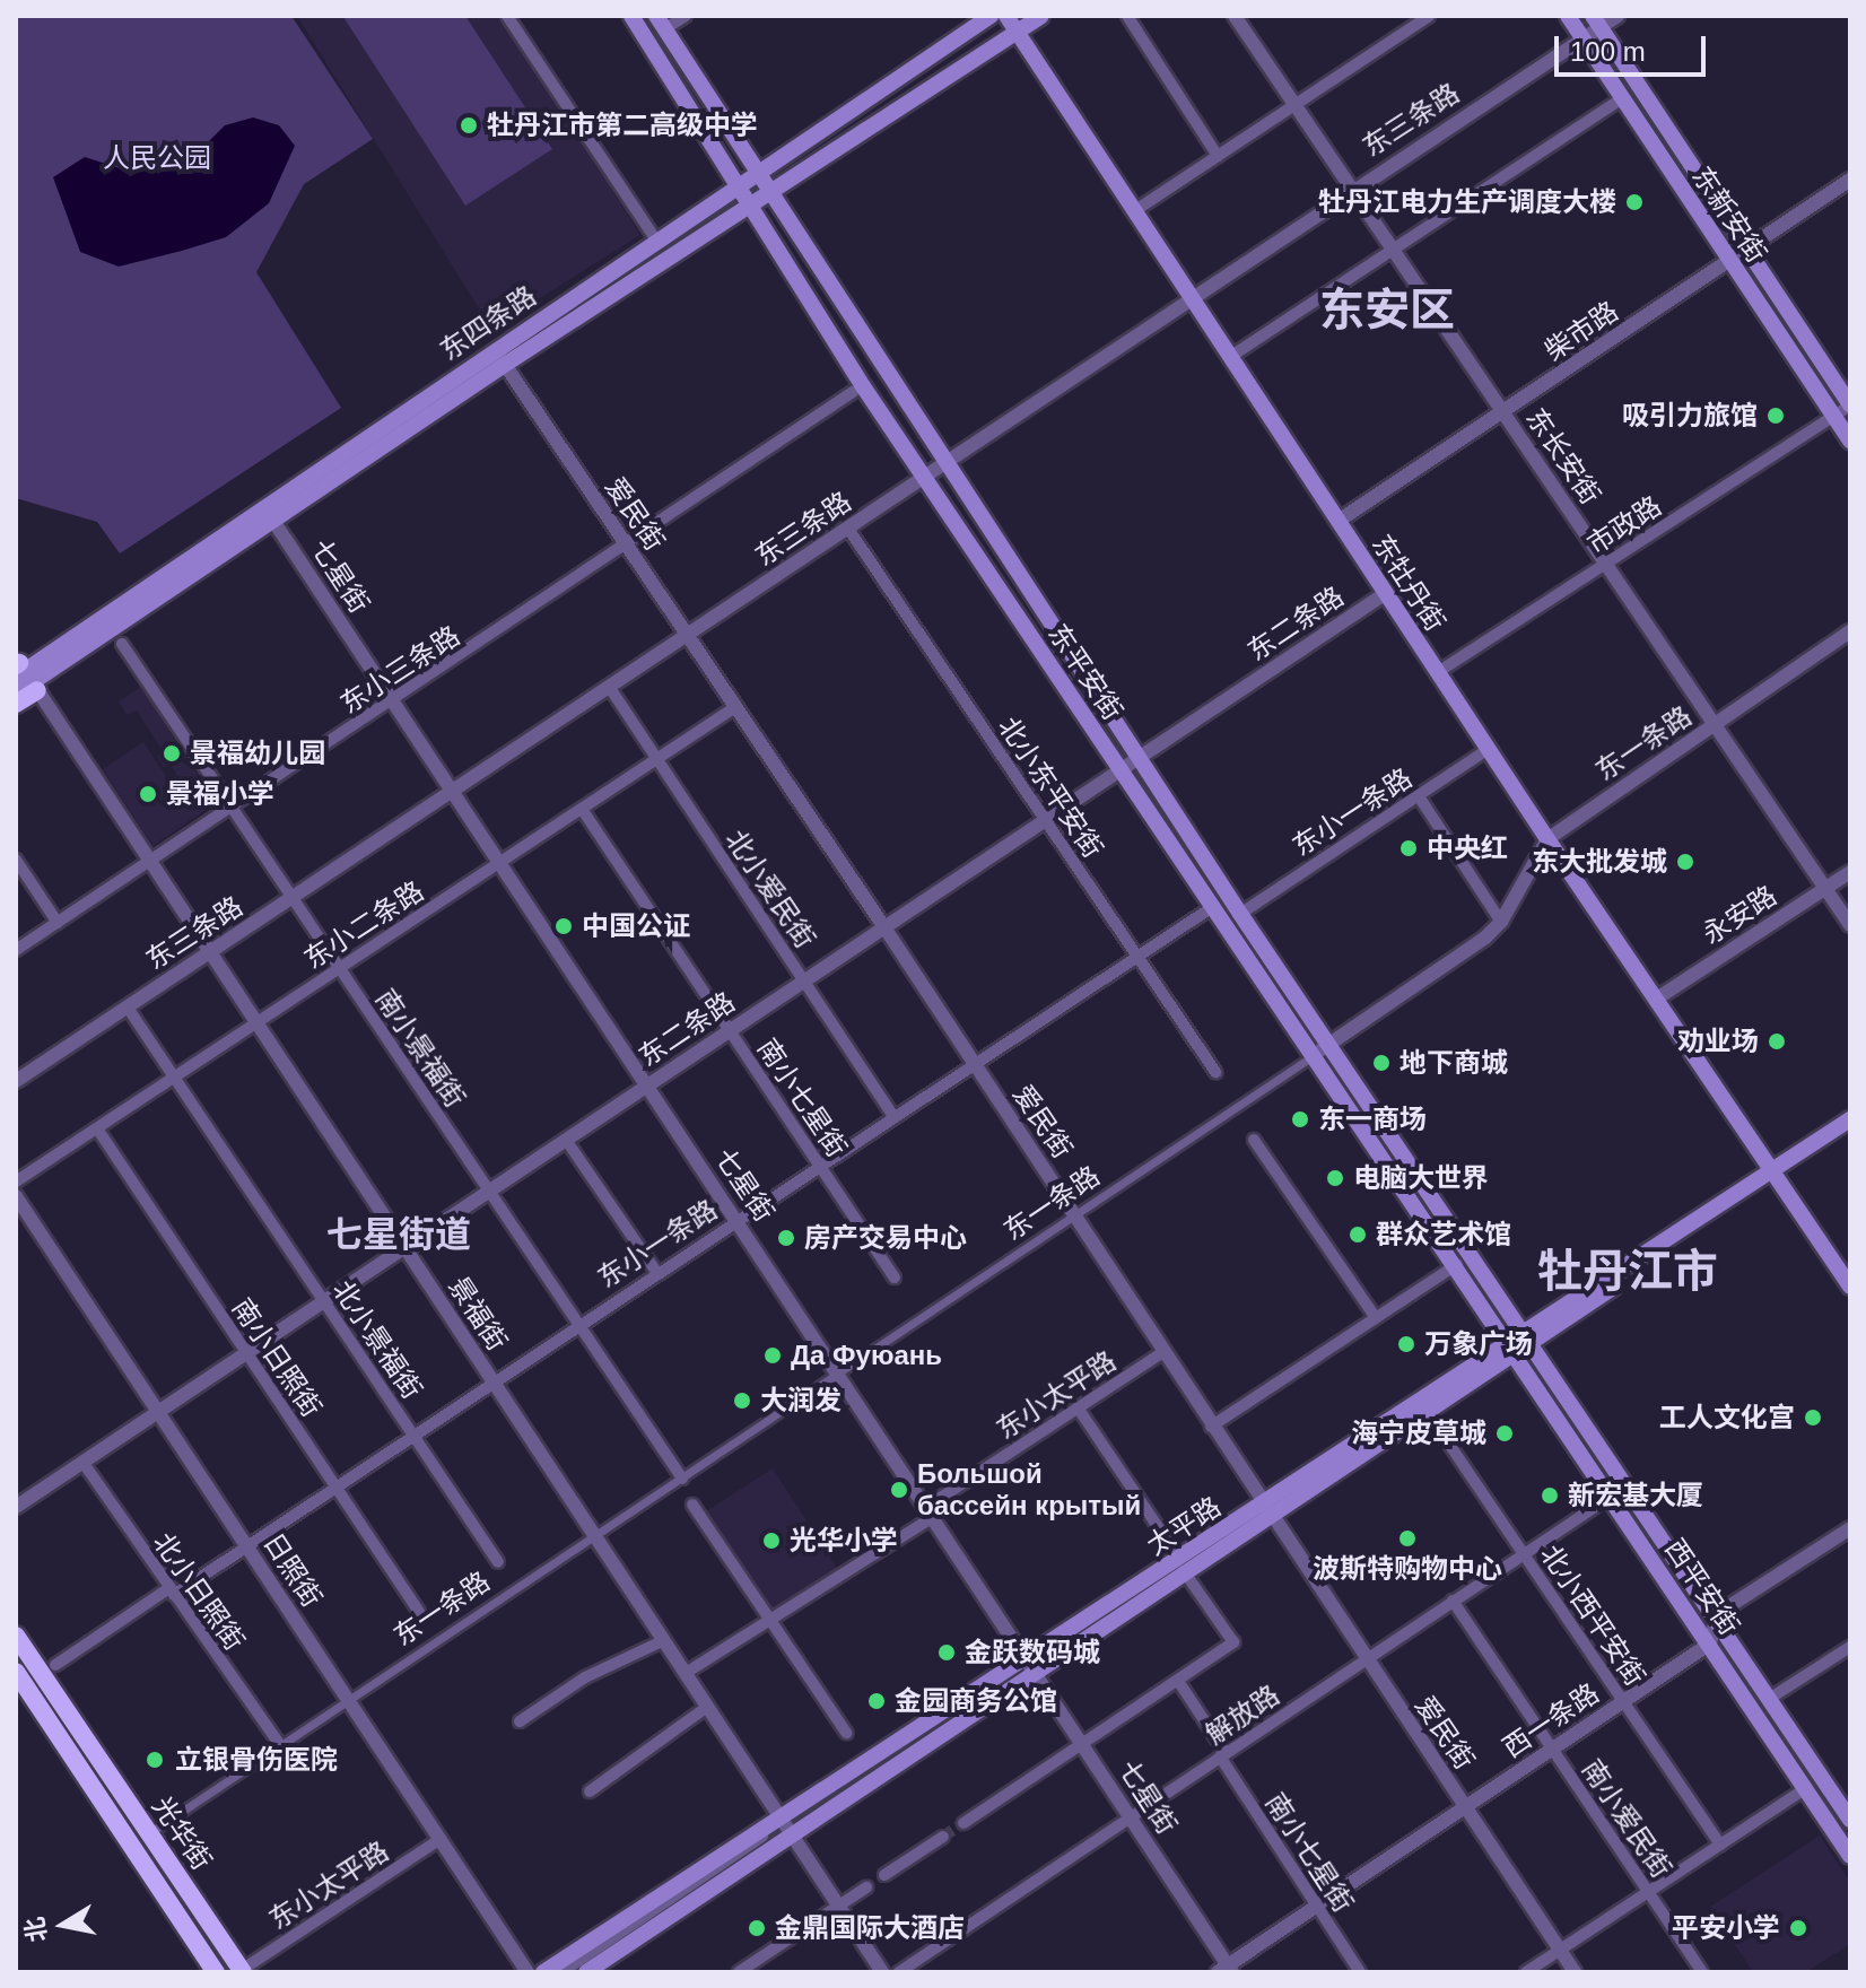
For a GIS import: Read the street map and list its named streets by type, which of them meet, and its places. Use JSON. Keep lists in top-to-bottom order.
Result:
{
  "streets": {
    "highway": ["光华街"],
    "main road": [
      "东新安街",
      "东四条路",
      "东牡丹街",
      "东平安街",
      "太平路",
      "西平安街"
    ],
    "street": [
      "东三条路",
      "柴市路",
      "东长安街",
      "爱民街",
      "市政路",
      "七星街",
      "东二条路",
      "东小三条路",
      "东一条路",
      "北小东平安街",
      "东小一条路",
      "北小爱民街",
      "永安路",
      "东小二条路",
      "南小景福街",
      "南小七星街",
      "景福街",
      "北小景福街",
      "南小日照街",
      "东小太平路",
      "日照街",
      "北小日照街",
      "北小西平安街",
      "解放路",
      "西一条路",
      "南小爱民街"
    ]
  },
  "crossings": [
    ["东三条路", "东新安街"],
    ["东三条路", "东长安街"],
    ["东三条路", "爱民街"],
    ["东三条路", "七星街"],
    ["东三条路", "东牡丹街"],
    ["东三条路", "东平安街"],
    ["东三条路", "北小东平安街"],
    ["东三条路", "北小爱民街"],
    ["东三条路", "南小景福街"],
    ["东三条路", "景福街"],
    ["东三条路", "北小景福街"],
    ["东新安街", "柴市路"],
    ["东新安街", "市政路"],
    ["东四条路", "爱民街"],
    ["东四条路", "七星街"],
    ["东四条路", "东平安街"],
    ["柴市路", "东长安街"],
    ["柴市路", "东牡丹街"],
    ["东长安街", "市政路"],
    ["东长安街", "东一条路"],
    ["东长安街", "永安路"],
    ["爱民街", "东二条路"],
    ["爱民街", "东小三条路"],
    ["爱民街", "东一条路"],
    ["爱民街", "东小一条路"],
    ["爱民街", "东小二条路"],
    ["爱民街", "东小太平路"],
    ["爱民街", "太平路"],
    ["爱民街", "解放路"],
    ["爱民街", "西一条路"],
    ["市政路", "东牡丹街"],
    ["七星街", "东二条路"],
    ["七星街", "东小三条路"],
    ["七星街", "东一条路"],
    ["七星街", "东小一条路"],
    ["七星街", "东小二条路"],
    ["七星街", "东小太平路"],
    ["七星街", "太平路"],
    ["七星街", "解放路"],
    ["七星街", "西一条路"],
    ["东牡丹街", "东二条路"],
    ["东牡丹街", "东一条路"],
    ["东牡丹街", "东小一条路"],
    ["东牡丹街", "永安路"],
    ["东牡丹街", "太平路"],
    ["东二条路", "东平安街"],
    ["东二条路", "北小东平安街"],
    ["东二条路", "北小爱民街"],
    ["东二条路", "南小景福街"],
    ["东二条路", "南小七星街"],
    ["东二条路", "景福街"],
    ["东二条路", "北小景福街"],
    ["东二条路", "南小日照街"],
    ["东二条路", "日照街"],
    ["东二条路", "北小日照街"],
    ["东小三条路", "南小景福街"],
    ["东小三条路", "景福街"],
    ["东平安街", "东一条路"],
    ["东平安街", "东小一条路"],
    ["东平安街", "太平路"],
    ["东平安街", "西平安街"],
    ["东一条路", "南小景福街"],
    ["东一条路", "景福街"],
    ["东一条路", "日照街"],
    ["东一条路", "北小日照街"],
    ["东一条路", "光华街"],
    ["北小东平安街", "东小一条路"],
    ["东小一条路", "北小爱民街"],
    ["东小一条路", "南小景福街"],
    ["东小一条路", "南小七星街"],
    ["东小一条路", "景福街"],
    ["东小一条路", "北小景福街"],
    ["东小一条路", "南小日照街"],
    ["东小一条路", "日照街"],
    ["东小一条路", "北小日照街"],
    ["北小爱民街", "东小二条路"],
    ["东小二条路", "南小景福街"],
    ["东小二条路", "南小七星街"],
    ["东小二条路", "景福街"],
    ["东小二条路", "北小景福街"],
    ["东小二条路", "南小日照街"],
    ["南小七星街", "解放路"],
    ["南小七星街", "西一条路"],
    ["景福街", "东小太平路"],
    ["景福街", "太平路"],
    ["东小太平路", "日照街"],
    ["东小太平路", "光华街"],
    ["太平路", "西平安街"],
    ["太平路", "北小西平安街"],
    ["西平安街", "解放路"],
    ["西平安街", "西一条路"],
    ["北小西平安街", "解放路"],
    ["北小西平安街", "西一条路"],
    ["解放路", "南小爱民街"],
    ["西一条路", "南小爱民街"]
  ],
  "districts": ["东安区", "七星街道", "牡丹江市"],
  "parks": ["人民公园"],
  "places": [
    "牡丹江市第二高级中学",
    "牡丹江电力生产调度大楼",
    "吸引力旅馆",
    "景福幼儿园",
    "景福小学",
    "中央红",
    "东大批发城",
    "中国公证",
    "劝业场",
    "地下商城",
    "东一商场",
    "电脑大世界",
    "群众艺术馆",
    "房产交易中心",
    "万象广场",
    "Да Фуюань",
    "大润发",
    "工人文化宫",
    "海宁皮草城",
    "Большой бассейн крытый",
    "新宏基大厦",
    "波斯特购物中心",
    "光华小学",
    "金跃数码城",
    "金园商务公馆",
    "立银骨伤医院",
    "金鼎国际大酒店",
    "平安小学"
  ],
  "scale_bar": "100 m",
  "north": "left"
}
